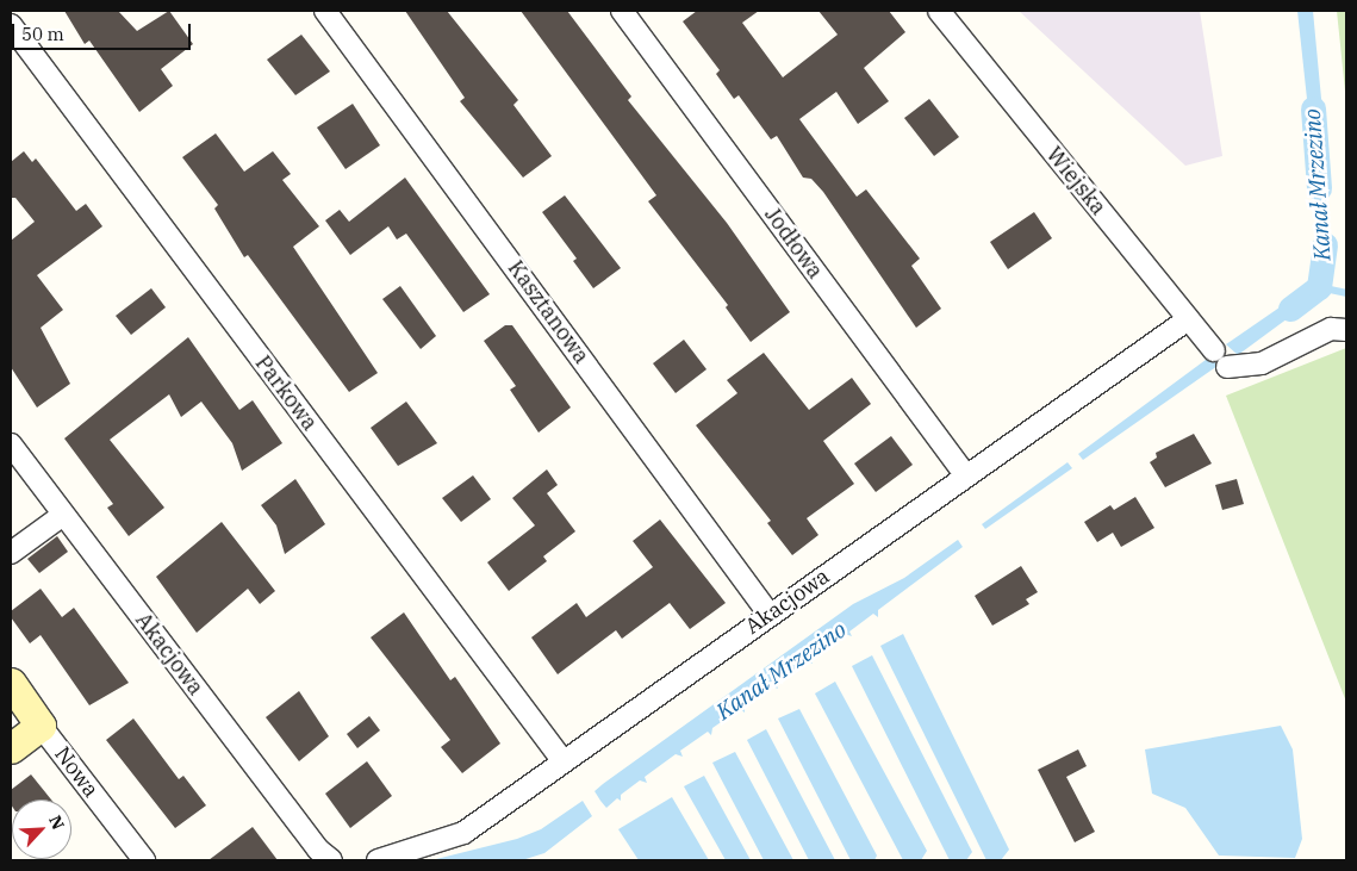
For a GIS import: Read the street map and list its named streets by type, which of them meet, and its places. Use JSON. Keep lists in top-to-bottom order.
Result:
{
  "streets": {
    "street": [
      "Wiejska",
      "Jodłowa",
      "Kasztanowa",
      "Parkowa",
      "Akacjowa",
      "Nowa"
    ]
  },
  "crossings": [
    ["Wiejska", "Akacjowa"],
    ["Jodłowa", "Akacjowa"],
    ["Kasztanowa", "Akacjowa"],
    ["Parkowa", "Akacjowa"]
  ],
  "water": ["Kanał Mrzezino"],
  "scale_bar": "50 m",
  "north": "top right"
}
